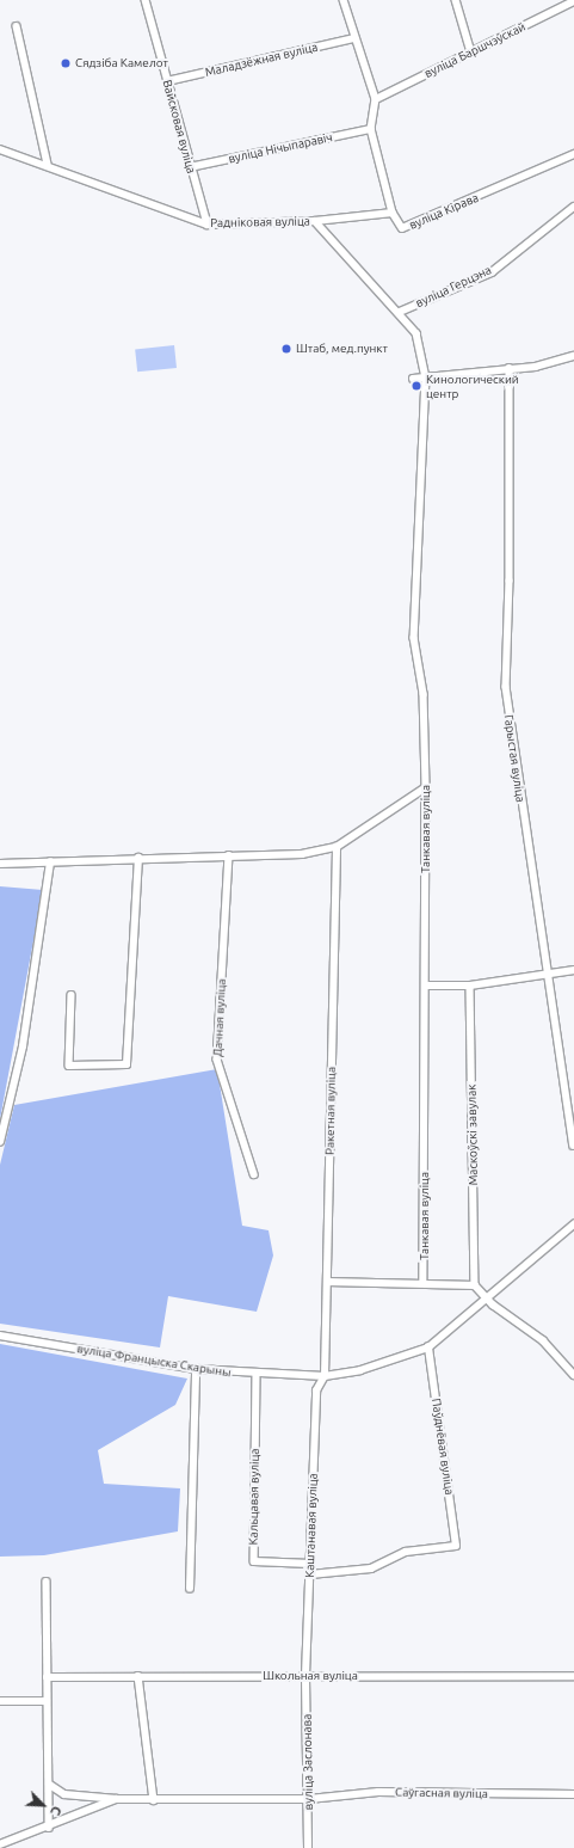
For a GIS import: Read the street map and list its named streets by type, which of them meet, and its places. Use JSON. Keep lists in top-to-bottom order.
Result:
{
  "streets": {
    "street": [
      "вуліца Баршчэўскай",
      "Маладзёжная вуліца",
      "Вайсковая вуліца",
      "вуліца Нічыпаравіч",
      "вуліца Кірава",
      "Радніковая вуліца",
      "вуліца Герцэна",
      "Гарыстая вуліца",
      "Танкавая вуліца",
      "Дачная вуліца",
      "Ракетная вуліца",
      "Маскоўскі завулак",
      "вуліца Францыска Скарыны",
      "Паўднёвая вуліца",
      "Кальцавая вуліца",
      "Каштанавая вуліца",
      "Школьная вуліца",
      "вуліца Заслонава",
      "Саўгасная вуліца"
    ]
  },
  "crossings": [
    ["Маладзёжная вуліца", "Вайсковая вуліца"],
    ["Вайсковая вуліца", "вуліца Нічыпаравіч"],
    ["Вайсковая вуліца", "Радніковая вуліца"],
    ["вуліца Кірава", "Радніковая вуліца"],
    ["Радніковая вуліца", "вуліца Герцэна"],
    ["Радніковая вуліца", "Танкавая вуліца"],
    ["Ракетная вуліца", "вуліца Францыска Скарыны"],
    ["Ракетная вуліца", "Каштанавая вуліца"],
    ["вуліца Францыска Скарыны", "Паўднёвая вуліца"],
    ["вуліца Францыска Скарыны", "Кальцавая вуліца"],
    ["вуліца Францыска Скарыны", "Каштанавая вуліца"],
    ["Паўднёвая вуліца", "Каштанавая вуліца"],
    ["Кальцавая вуліца", "Каштанавая вуліца"],
    ["Каштанавая вуліца", "Школьная вуліца"],
    ["Каштанавая вуліца", "вуліца Заслонава"],
    ["Школьная вуліца", "вуліца Заслонава"],
    ["вуліца Заслонава", "Саўгасная вуліца"]
  ],
  "places": ["Сядзіба Камелот", "Штаб, мeд.пункт", "Кинологический центр"],
  "north": "bottom right"
}
